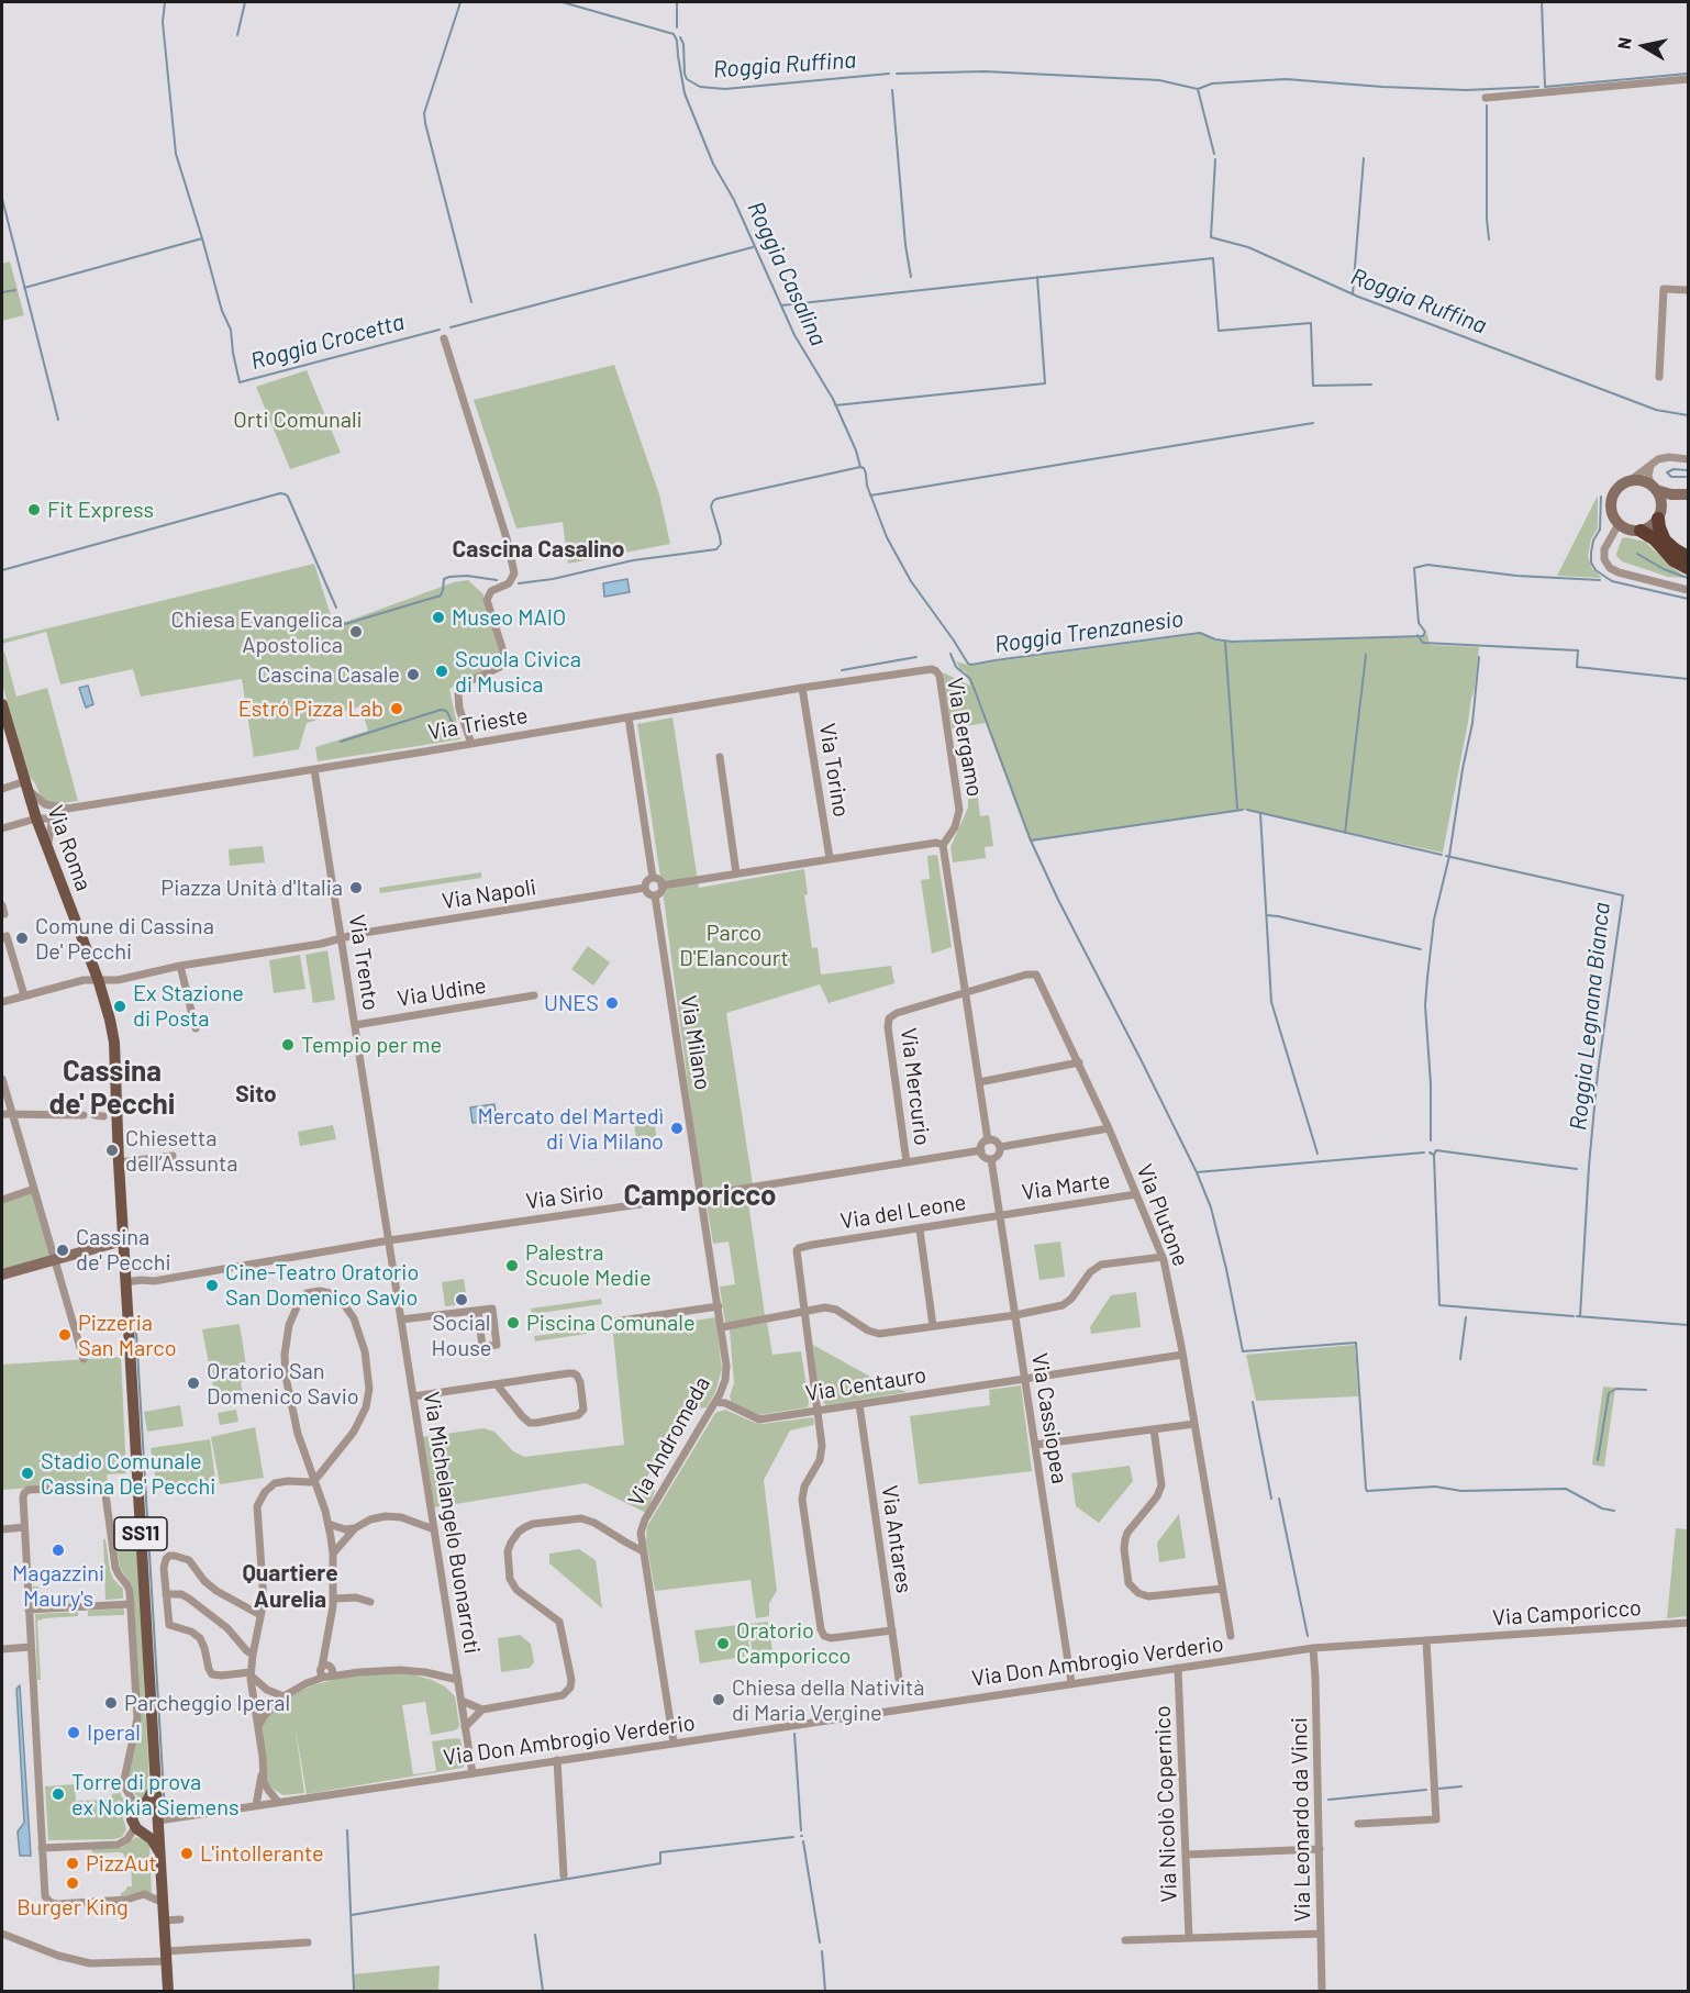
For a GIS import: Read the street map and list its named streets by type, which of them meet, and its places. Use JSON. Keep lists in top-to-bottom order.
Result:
{
  "streets": {
    "main road": ["Via Roma", "SS11"],
    "street": [
      "Via Trieste",
      "Via Bergamo",
      "Via Torino",
      "Via Napoli",
      "Via Trento",
      "Via Udine",
      "Via Milano",
      "Via Mercurio",
      "Via Marte",
      "Via Sirio",
      "Via del Leone",
      "Via Plutone",
      "Via Centauro",
      "Via Cassiopea",
      "Via Andromeda",
      "Via Michelangelo Buonarroti",
      "Via Antares",
      "Via Camporicco",
      "Via Don Ambrogio Verderio",
      "Via Nicolò Copernico",
      "Via Leonardo da Vinci"
    ]
  },
  "crossings": [
    ["Via Trieste", "Via Bergamo"],
    ["Via Trieste", "Via Torino"],
    ["Via Trieste", "Via Roma"],
    ["Via Trieste", "Via Trento"],
    ["Via Roma", "Via Napoli"],
    ["Via Roma", "Via Sirio"],
    ["Via Roma", "SS11"],
    ["Via Napoli", "Via Trento"],
    ["Via Napoli", "Via Milano"],
    ["Via Trento", "Via Udine"],
    ["Via Trento", "Via Sirio"],
    ["Via Trento", "Via Michelangelo Buonarroti"],
    ["Via Milano", "Via Sirio"],
    ["Via Milano", "Via Andromeda"],
    ["Via Mercurio", "Via Sirio"],
    ["Via Mercurio", "Via Plutone"],
    ["Via Marte", "Via del Leone"],
    ["Via Marte", "Via Plutone"],
    ["Via Marte", "Via Cassiopea"],
    ["Via Sirio", "Via Cassiopea"],
    ["Via Sirio", "Via Andromeda"],
    ["Via Sirio", "Via Michelangelo Buonarroti"],
    ["Via Sirio", "SS11"],
    ["Via del Leone", "Via Cassiopea"],
    ["Via Plutone", "Via Centauro"],
    ["Via Centauro", "Via Cassiopea"],
    ["Via Centauro", "Via Andromeda"],
    ["Via Centauro", "Via Antares"],
    ["Via Cassiopea", "Via Don Ambrogio Verderio"],
    ["Via Andromeda", "Via Don Ambrogio Verderio"],
    ["Via Michelangelo Buonarroti", "Via Don Ambrogio Verderio"],
    ["SS11", "Via Don Ambrogio Verderio"],
    ["Via Camporicco", "Via Don Ambrogio Verderio"],
    ["Via Don Ambrogio Verderio", "Via Nicolò Copernico"],
    ["Via Don Ambrogio Verderio", "Via Leonardo da Vinci"]
  ],
  "districts": [
    "Cascina Casalino",
    "Cassina de' Pecchi",
    "Sito",
    "Camporicco",
    "Quartiere Aurelia"
  ],
  "water": [
    "Roggia Ruffina",
    "Roggia Casalina",
    "Roggia Crocetta",
    "Roggia Trenzanesio",
    "Roggia Legnana Bianca"
  ],
  "parks": ["Orti Comunali", "Parco D'Elancourt"],
  "places": [
    "Fit Express",
    "Museo MAIO",
    "Chiesa Evangelica Apostolica",
    "Scuola Civica di Musica",
    "Cascina Casale",
    "Estró Pizza Lab",
    "Piazza Unità d'Italia",
    "Comune di Cassina De' Pecchi",
    "UNES",
    "Ex Stazione di Posta",
    "Tempio per me",
    "Mercato del Martedì di Via Milano",
    "Chiesetta dell’Assunta",
    "Cassina de' Pecchi",
    "Palestra Scuole Medie",
    "Cine-Teatro Oratorio San Domenico Savio",
    "Social House",
    "Piscina Comunale",
    "Pizzeria San Marco",
    "Oratorio San Domenico Savio",
    "Stadio Comunale Cassina De' Pecchi",
    "Magazzini Maury's",
    "Oratorio Camporicco",
    "Chiesa della Natività di Maria Vergine",
    "Parcheggio Iperal",
    "Iperal",
    "Torre di prova ex Nokia Siemens",
    "L'intollerante",
    "PizzAut",
    "Burger King"
  ],
  "north": "left"
}
